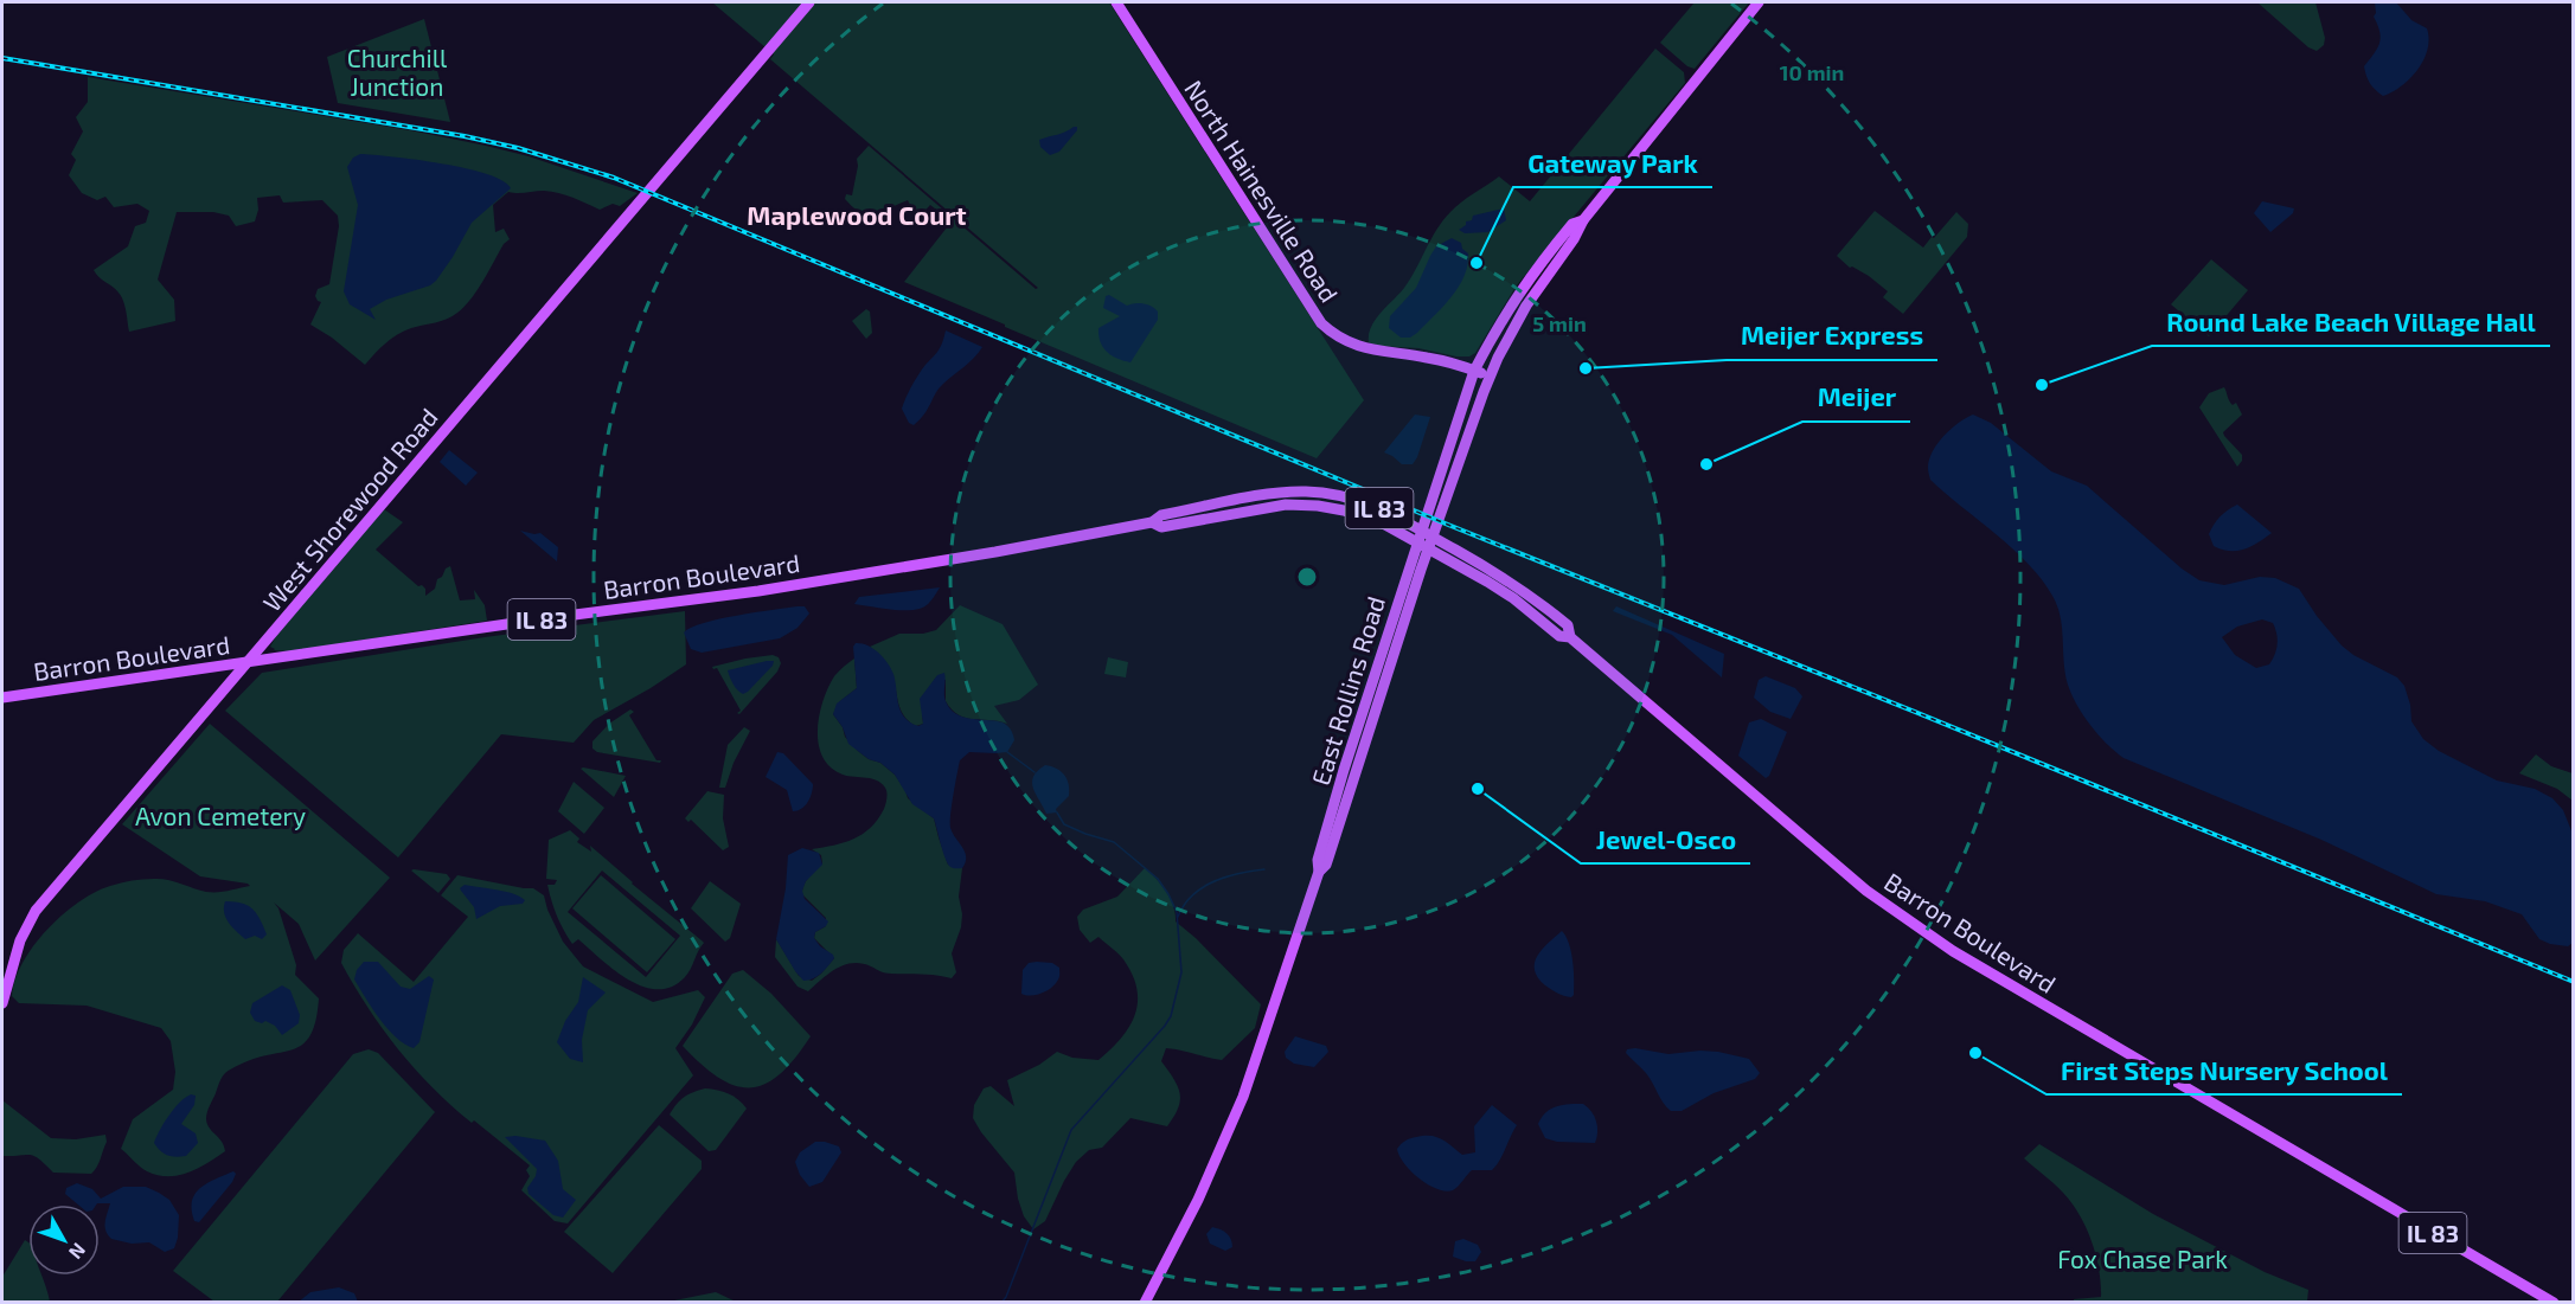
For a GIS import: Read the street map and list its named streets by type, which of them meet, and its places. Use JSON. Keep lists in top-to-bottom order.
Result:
{
  "streets": {
    "main road": [
      "North Hainesville Road",
      "IL 83",
      "West Shorewood Road",
      "Barron Boulevard",
      "East Rollins Road"
    ]
  },
  "crossings": [
    ["North Hainesville Road", "East Rollins Road"],
    ["West Shorewood Road", "Barron Boulevard"],
    ["Barron Boulevard", "East Rollins Road"]
  ],
  "districts": ["Maplewood Court"],
  "parks": ["Churchill Junction", "Avon Cemetery", "Fox Chase Park"],
  "places": [
    "Gateway Park",
    "Meijer Express",
    "Round Lake Beach Village Hall",
    "Meijer",
    "Jewel-Osco",
    "First Steps Nursery School"
  ],
  "north": "bottom right",
  "rings": ["10 min", "5 min"]
}
